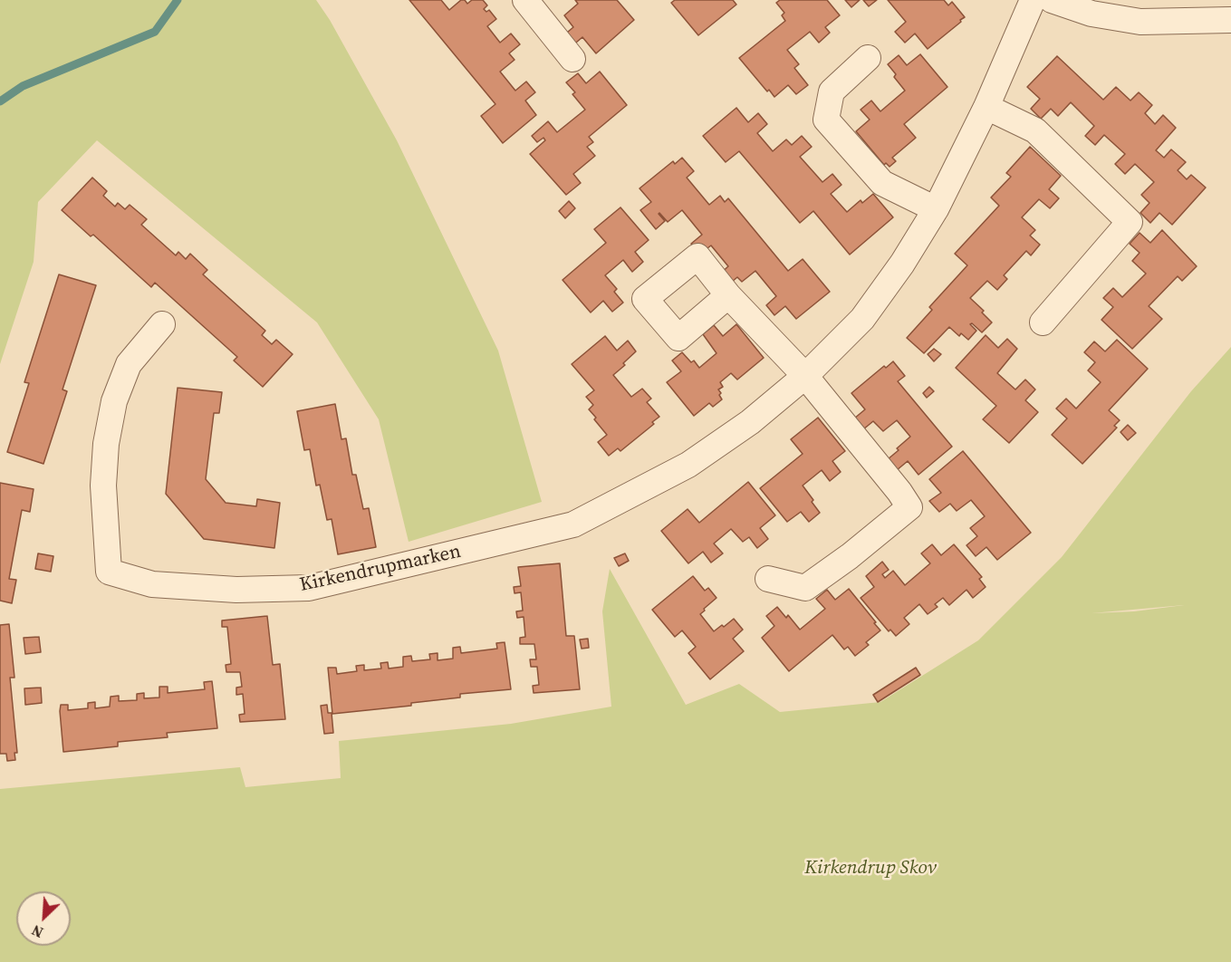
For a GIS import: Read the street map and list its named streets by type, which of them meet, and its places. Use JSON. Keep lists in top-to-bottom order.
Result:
{
  "streets": {
    "street": ["Kirkendrupmarken"]
  },
  "parks": ["Kirkendrup Skov"],
  "north": "bottom left"
}
